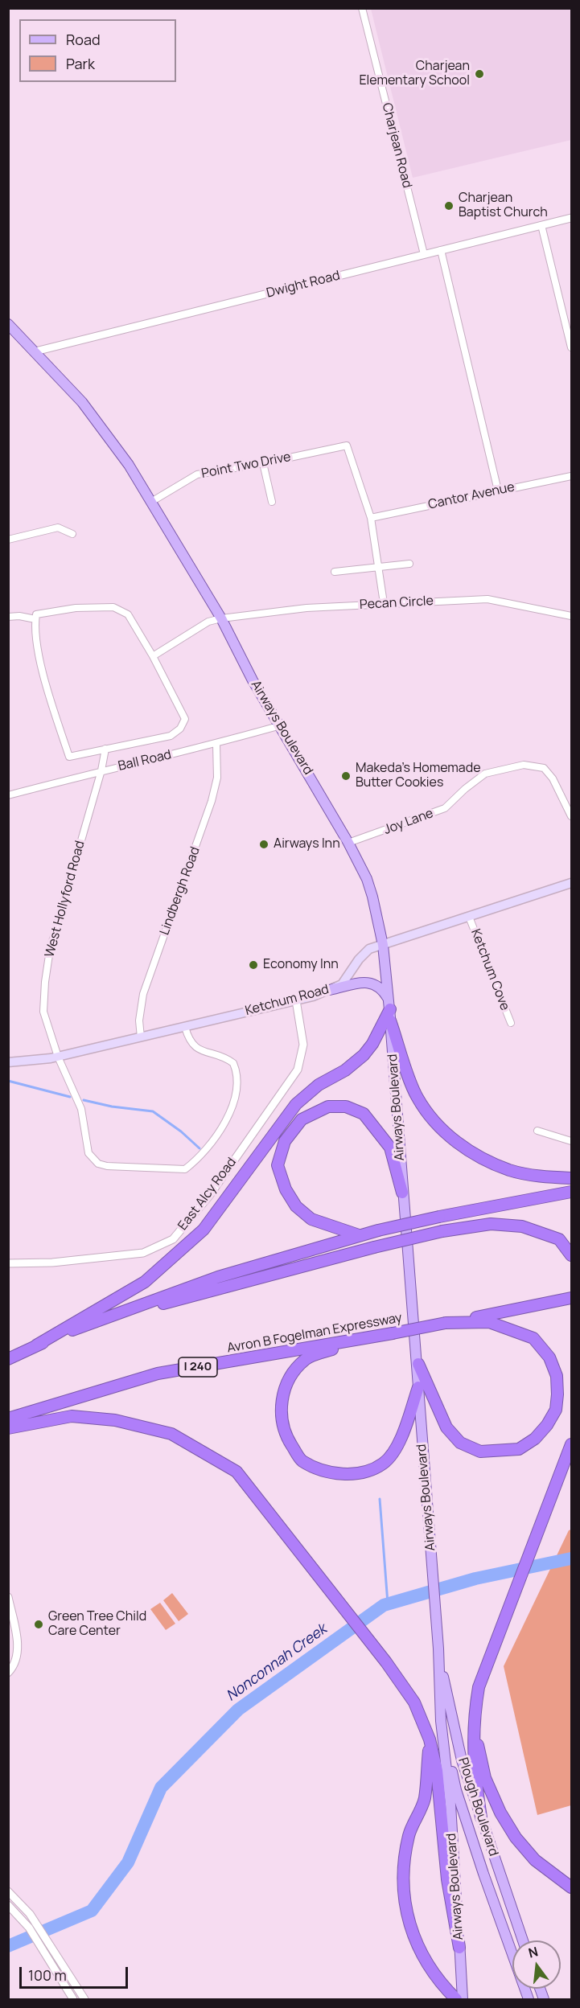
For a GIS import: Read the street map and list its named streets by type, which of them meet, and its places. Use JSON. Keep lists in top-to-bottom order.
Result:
{
  "streets": {
    "highway": ["Avron B Fogelman Expressway", "I 240"],
    "main road": ["Airways Boulevard", "Ketchum Road", "Plough Boulevard"],
    "street": [
      "Charjean Road",
      "Dwight Road",
      "Point Two Drive",
      "Cantor Avenue",
      "Pecan Circle",
      "Ball Road",
      "Joy Lane",
      "Lindbergh Road",
      "West Hollyford Road",
      "Ketchum Cove",
      "East Alcy Road"
    ]
  },
  "crossings": [
    ["Charjean Road", "Dwight Road"],
    ["Dwight Road", "Airways Boulevard"],
    ["Point Two Drive", "Cantor Avenue"],
    ["Point Two Drive", "Airways Boulevard"],
    ["Pecan Circle", "Airways Boulevard"],
    ["Airways Boulevard", "Ball Road"],
    ["Airways Boulevard", "Joy Lane"],
    ["Airways Boulevard", "Ketchum Road"],
    ["Airways Boulevard", "Plough Boulevard"],
    ["Ball Road", "Lindbergh Road"],
    ["Ball Road", "West Hollyford Road"],
    ["Lindbergh Road", "Ketchum Road"],
    ["West Hollyford Road", "Ketchum Road"],
    ["Ketchum Cove", "Ketchum Road"],
    ["Ketchum Road", "East Alcy Road"]
  ],
  "water": ["Nonconnah Creek"],
  "places": [
    "Charjean Elementary School",
    "Charjean Baptist Church",
    "Makeda’s Homemade Butter Cookies",
    "Airways Inn",
    "Economy Inn",
    "Green Tree Child Care Center"
  ],
  "legend": ["Road", "Park"],
  "scale_bar": "100 m",
  "north": "top"
}
